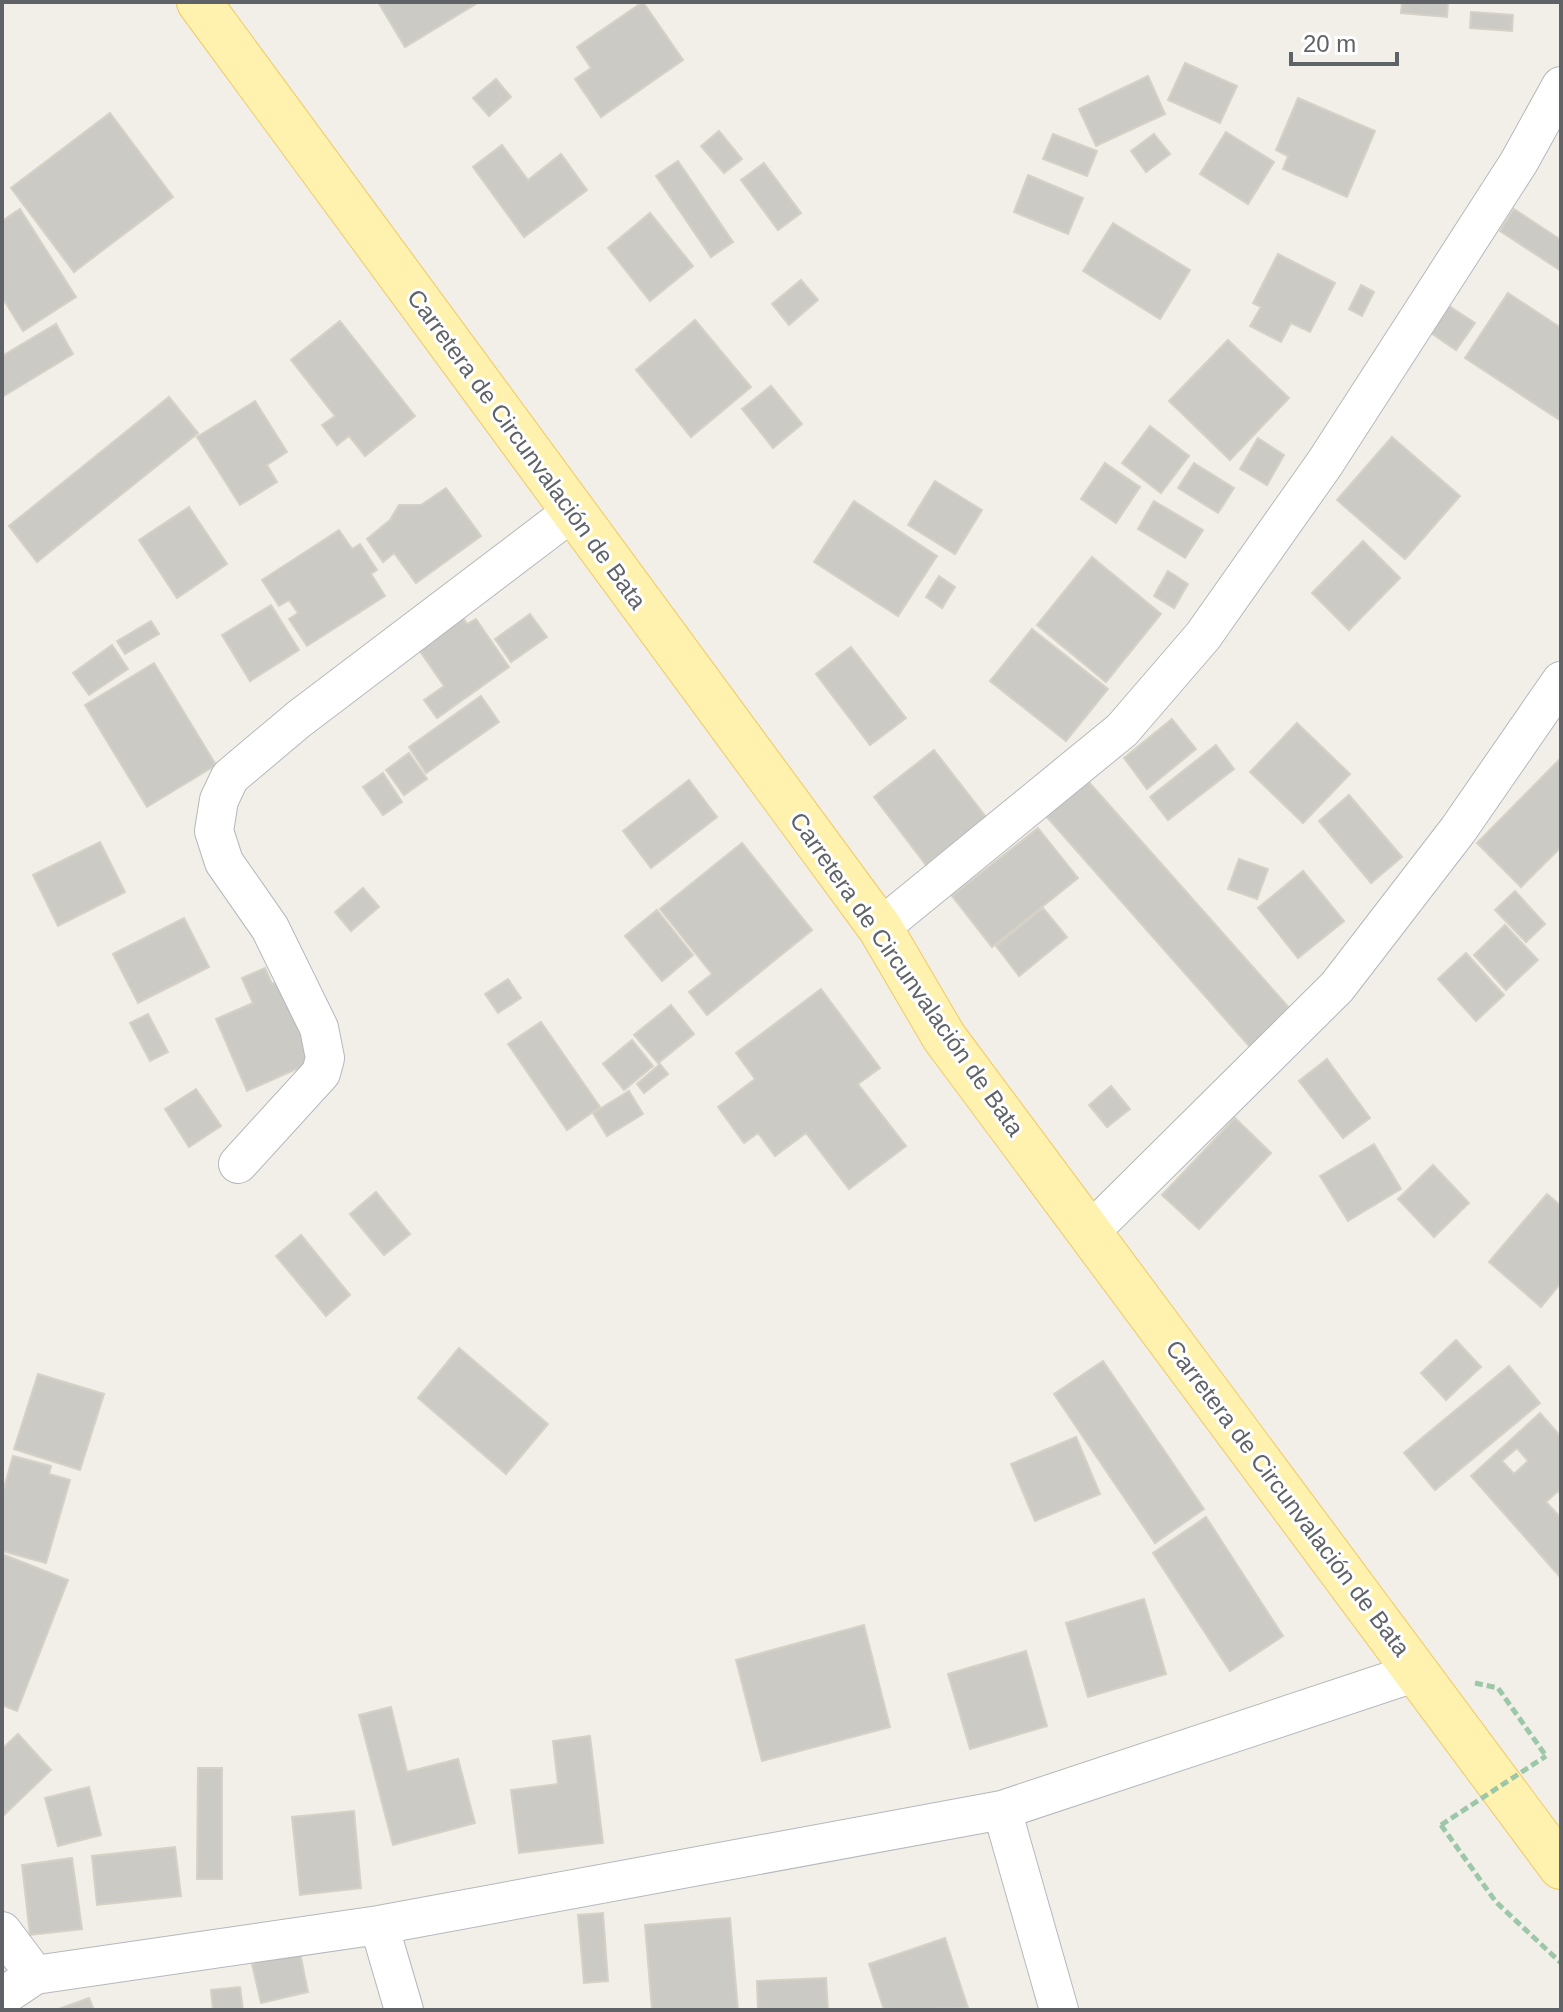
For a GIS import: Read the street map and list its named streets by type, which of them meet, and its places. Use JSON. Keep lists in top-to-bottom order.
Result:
{
  "streets": {
    "main road": ["Carretera de Circunvalación de Bata"]
  },
  "scale_bar": "20 m"
}
